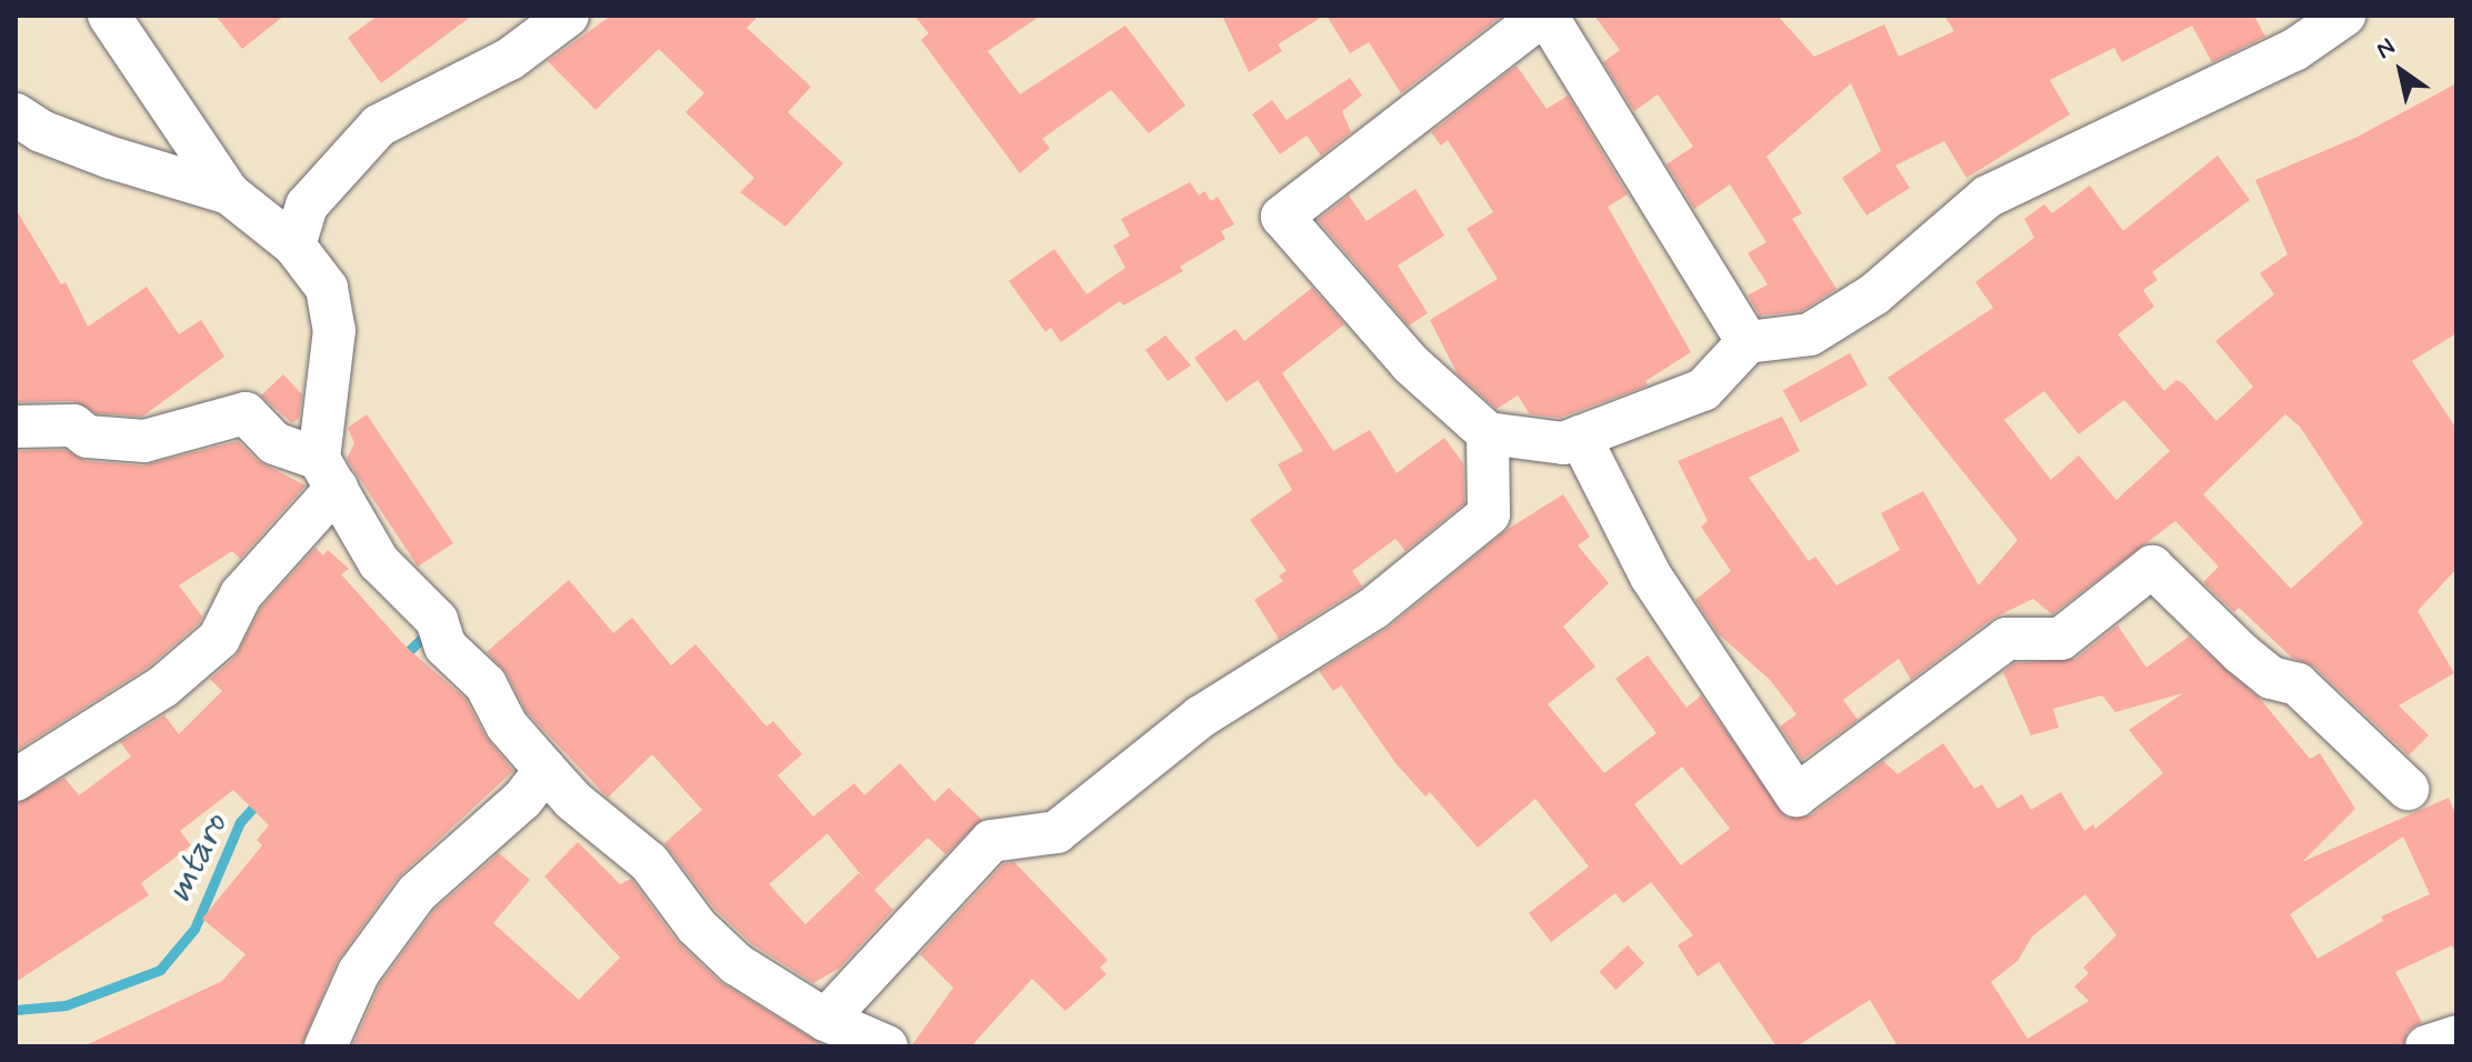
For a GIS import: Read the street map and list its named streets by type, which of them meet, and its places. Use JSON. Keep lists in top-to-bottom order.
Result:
{
  "water": ["mtaro"],
  "north": "top left"
}
